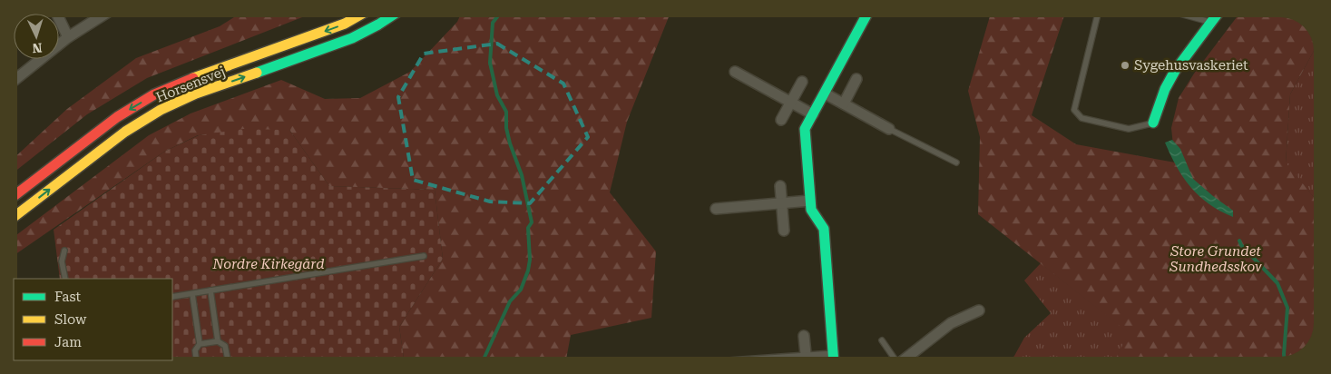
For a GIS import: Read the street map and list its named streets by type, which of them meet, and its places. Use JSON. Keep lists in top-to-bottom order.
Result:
{
  "streets": {
    "main road": ["Horsensvej"]
  },
  "parks": ["Store Grundet Sundhedsskov", "Nordre Kirkegård"],
  "places": ["Sygehusvaskeriet"],
  "legend": ["Fast", "Slow", "Jam"],
  "north": "bottom"
}
